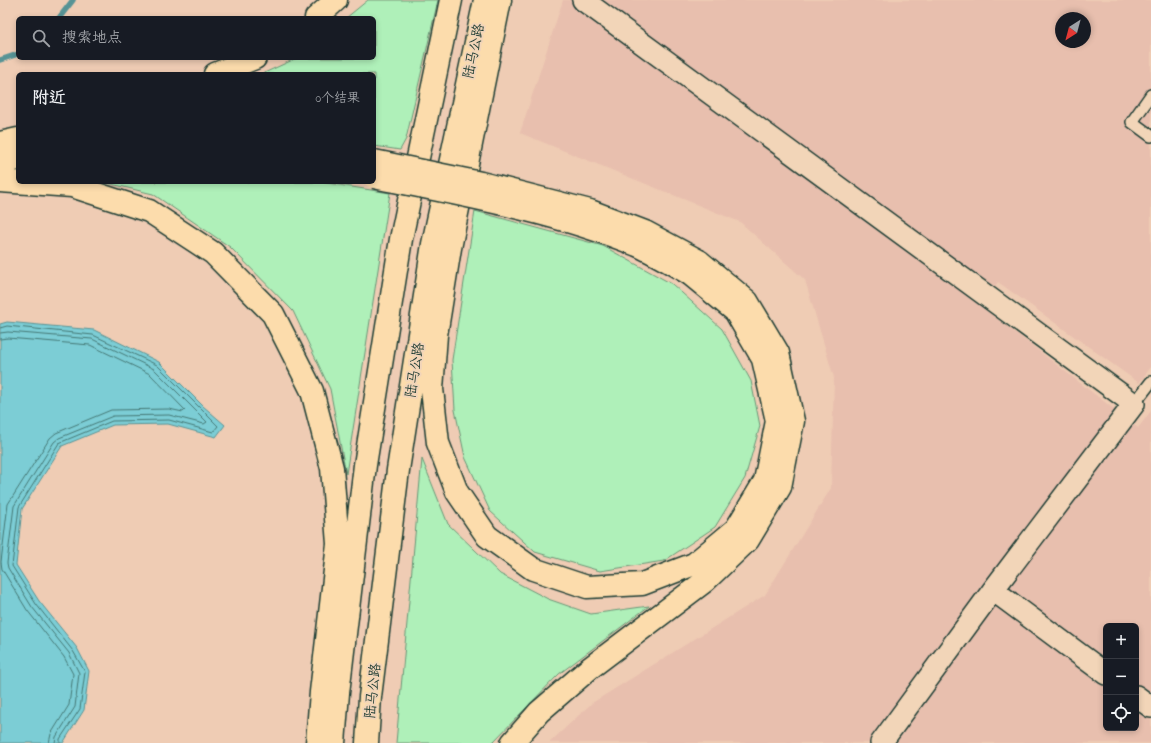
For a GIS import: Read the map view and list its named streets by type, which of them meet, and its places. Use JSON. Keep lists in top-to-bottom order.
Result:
{
  "streets": {
    "highway": ["陆马公路"]
  },
  "north": "bottom left",
  "page": {
    "search": "搜索地点",
    "heading": ["附近", "0个结果"],
    "map_buttons": ["+", "−"]
  }
}
